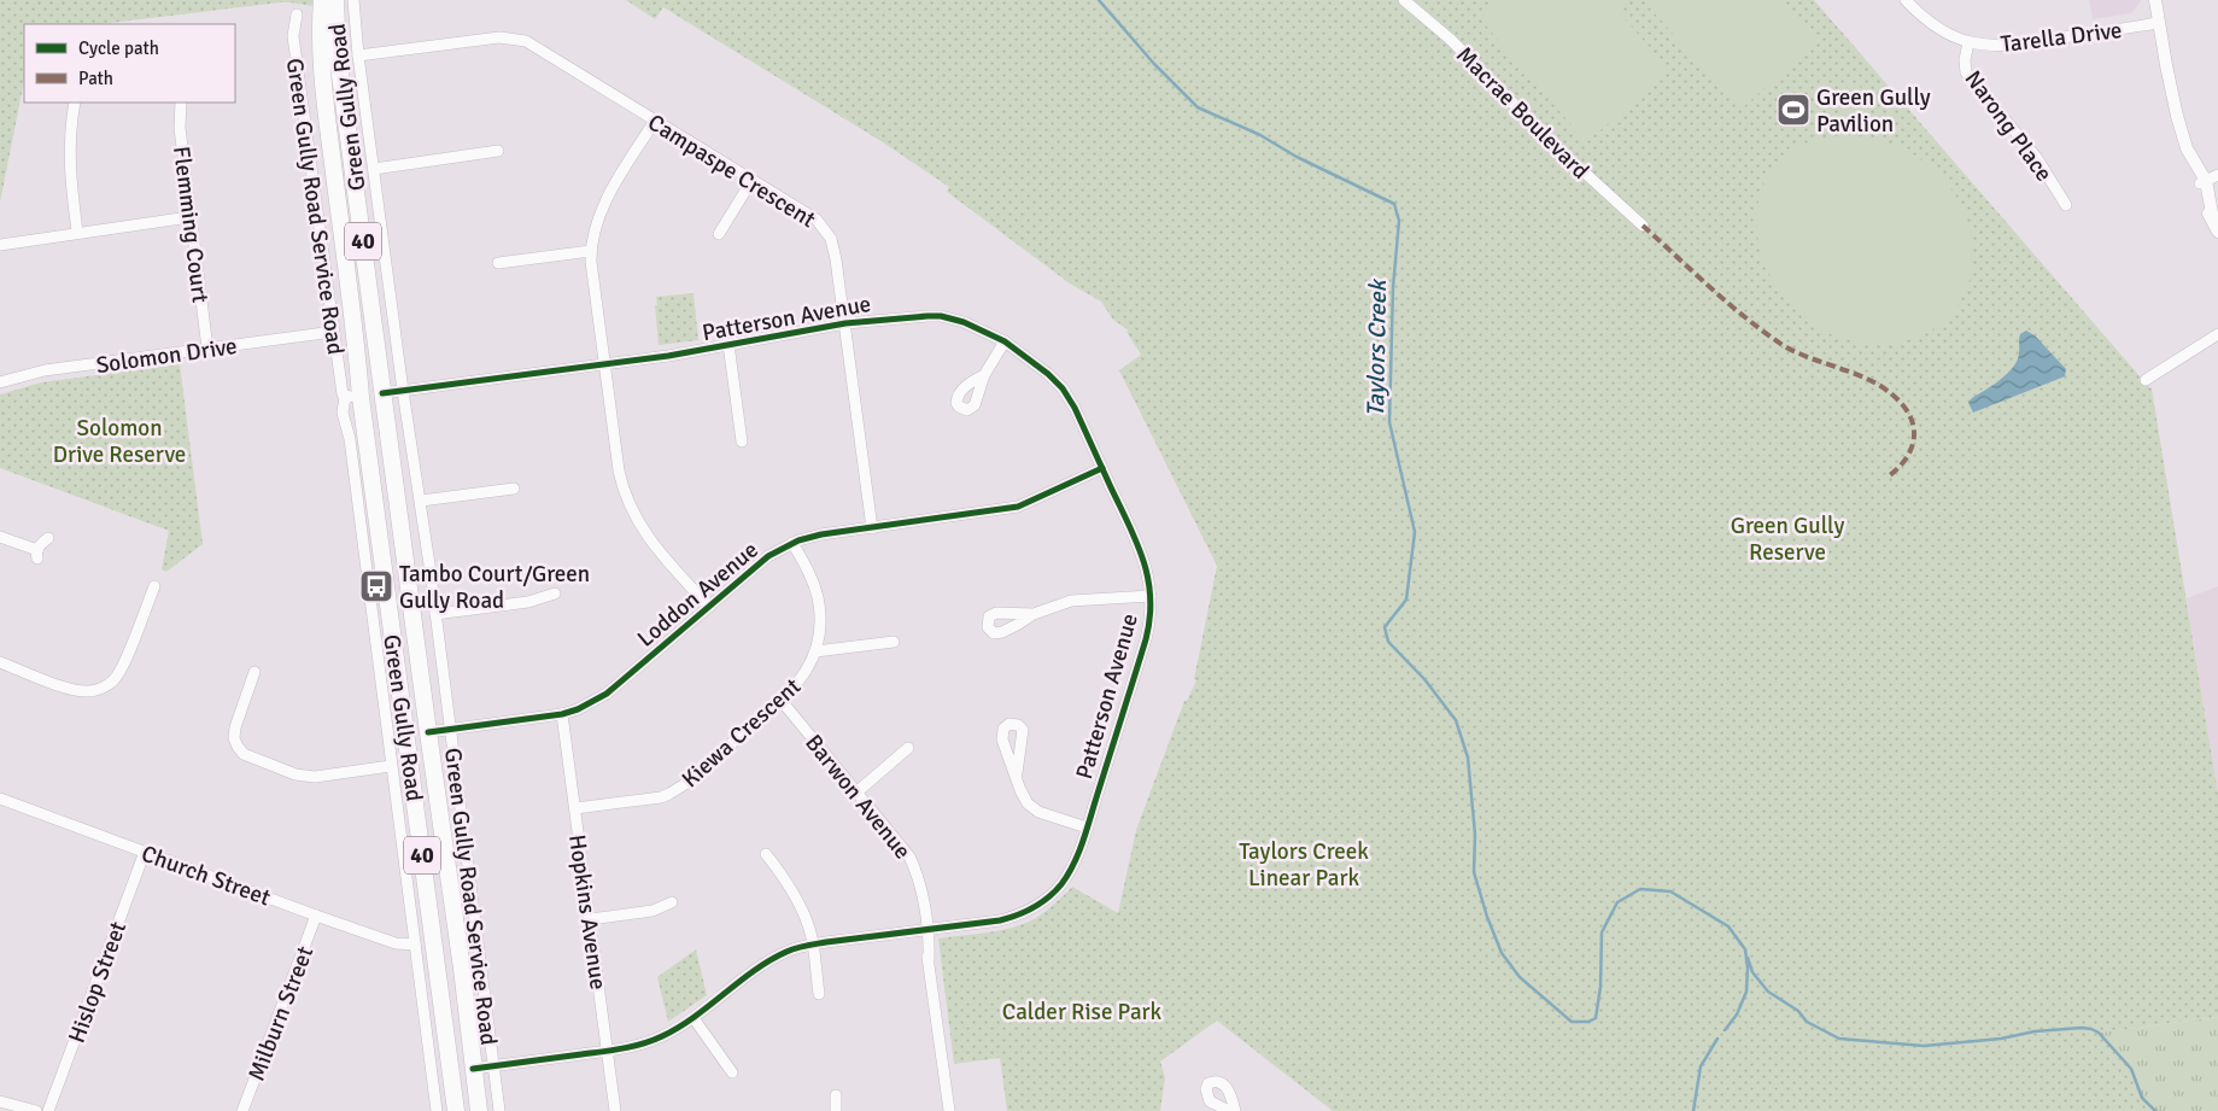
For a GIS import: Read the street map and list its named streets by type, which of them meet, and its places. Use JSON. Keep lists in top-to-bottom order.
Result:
{
  "streets": {
    "main road": ["Green Gully Road", "40"],
    "street": [
      "Tarella Drive",
      "Macrae Boulevard",
      "Narong Place",
      "Campaspe Crescent",
      "Green Gully Road Service Road",
      "Flemming Court",
      "Patterson Avenue",
      "Solomon Drive",
      "Loddon Avenue",
      "Kiewa Crescent",
      "Barwon Avenue",
      "Church Street",
      "Hopkins Avenue",
      "Hislop Street",
      "Milburn Street"
    ]
  },
  "crossings": [
    ["Tarella Drive", "Narong Place"],
    ["Green Gully Road", "Green Gully Road Service Road"],
    ["Green Gully Road", "Patterson Avenue"],
    ["Green Gully Road", "Loddon Avenue"],
    ["Campaspe Crescent", "Green Gully Road Service Road"],
    ["Campaspe Crescent", "Patterson Avenue"],
    ["Campaspe Crescent", "Loddon Avenue"],
    ["Green Gully Road Service Road", "Patterson Avenue"],
    ["Green Gully Road Service Road", "Solomon Drive"],
    ["Green Gully Road Service Road", "Loddon Avenue"],
    ["Green Gully Road Service Road", "Church Street"],
    ["Flemming Court", "Solomon Drive"],
    ["Patterson Avenue", "Loddon Avenue"],
    ["Patterson Avenue", "Barwon Avenue"],
    ["Patterson Avenue", "Hopkins Avenue"],
    ["Loddon Avenue", "Kiewa Crescent"],
    ["Loddon Avenue", "Hopkins Avenue"],
    ["Kiewa Crescent", "Barwon Avenue"],
    ["Kiewa Crescent", "Hopkins Avenue"],
    ["Church Street", "Hislop Street"],
    ["Church Street", "Milburn Street"]
  ],
  "water": ["Taylors Creek"],
  "parks": [
    "Solomon Drive Reserve",
    "Green Gully Reserve",
    "Taylors Creek Linear Park",
    "Calder Rise Park"
  ],
  "places": {
    "sports": ["Green Gully Pavilion"],
    "bus stop": ["Tambo Court/Green Gully Road"]
  },
  "legend": ["Cycle path", "Path"]
}
